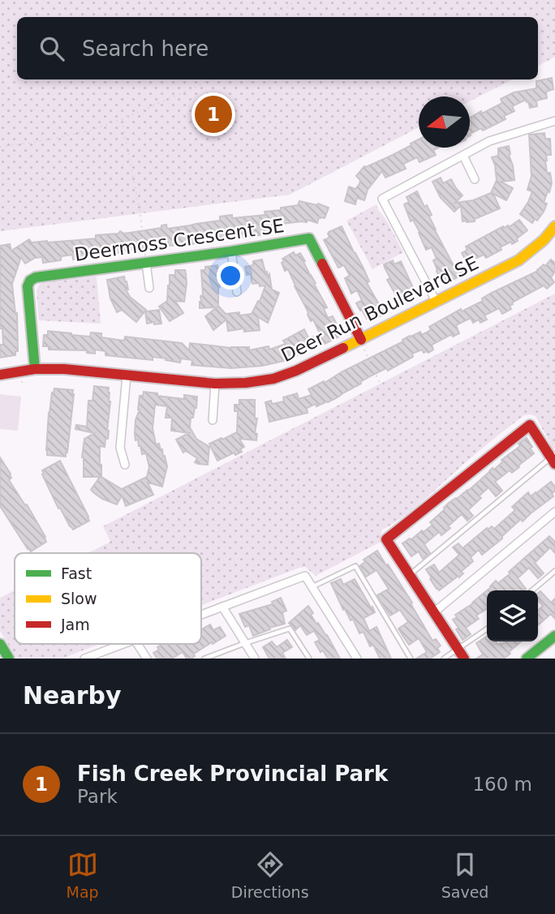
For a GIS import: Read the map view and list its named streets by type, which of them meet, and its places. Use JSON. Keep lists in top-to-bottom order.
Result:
{
  "streets": {
    "street": ["Deermoss Crescent SE", "Deer Run Boulevard SE"]
  },
  "crossings": [
    ["Deermoss Crescent SE", "Deer Run Boulevard SE"]
  ],
  "legend": ["Fast", "Slow", "Jam"],
  "north": "left",
  "page": {
    "search": "Search here",
    "pins": "1",
    "heading": "Nearby",
    "list": [
      {
        "mark": "1",
        "name": "Fish Creek Provincial Park",
        "note": "Park",
        "value": "160 m"
      }
    ],
    "nav": ["Map", "Directions", "Saved"]
  }
}
